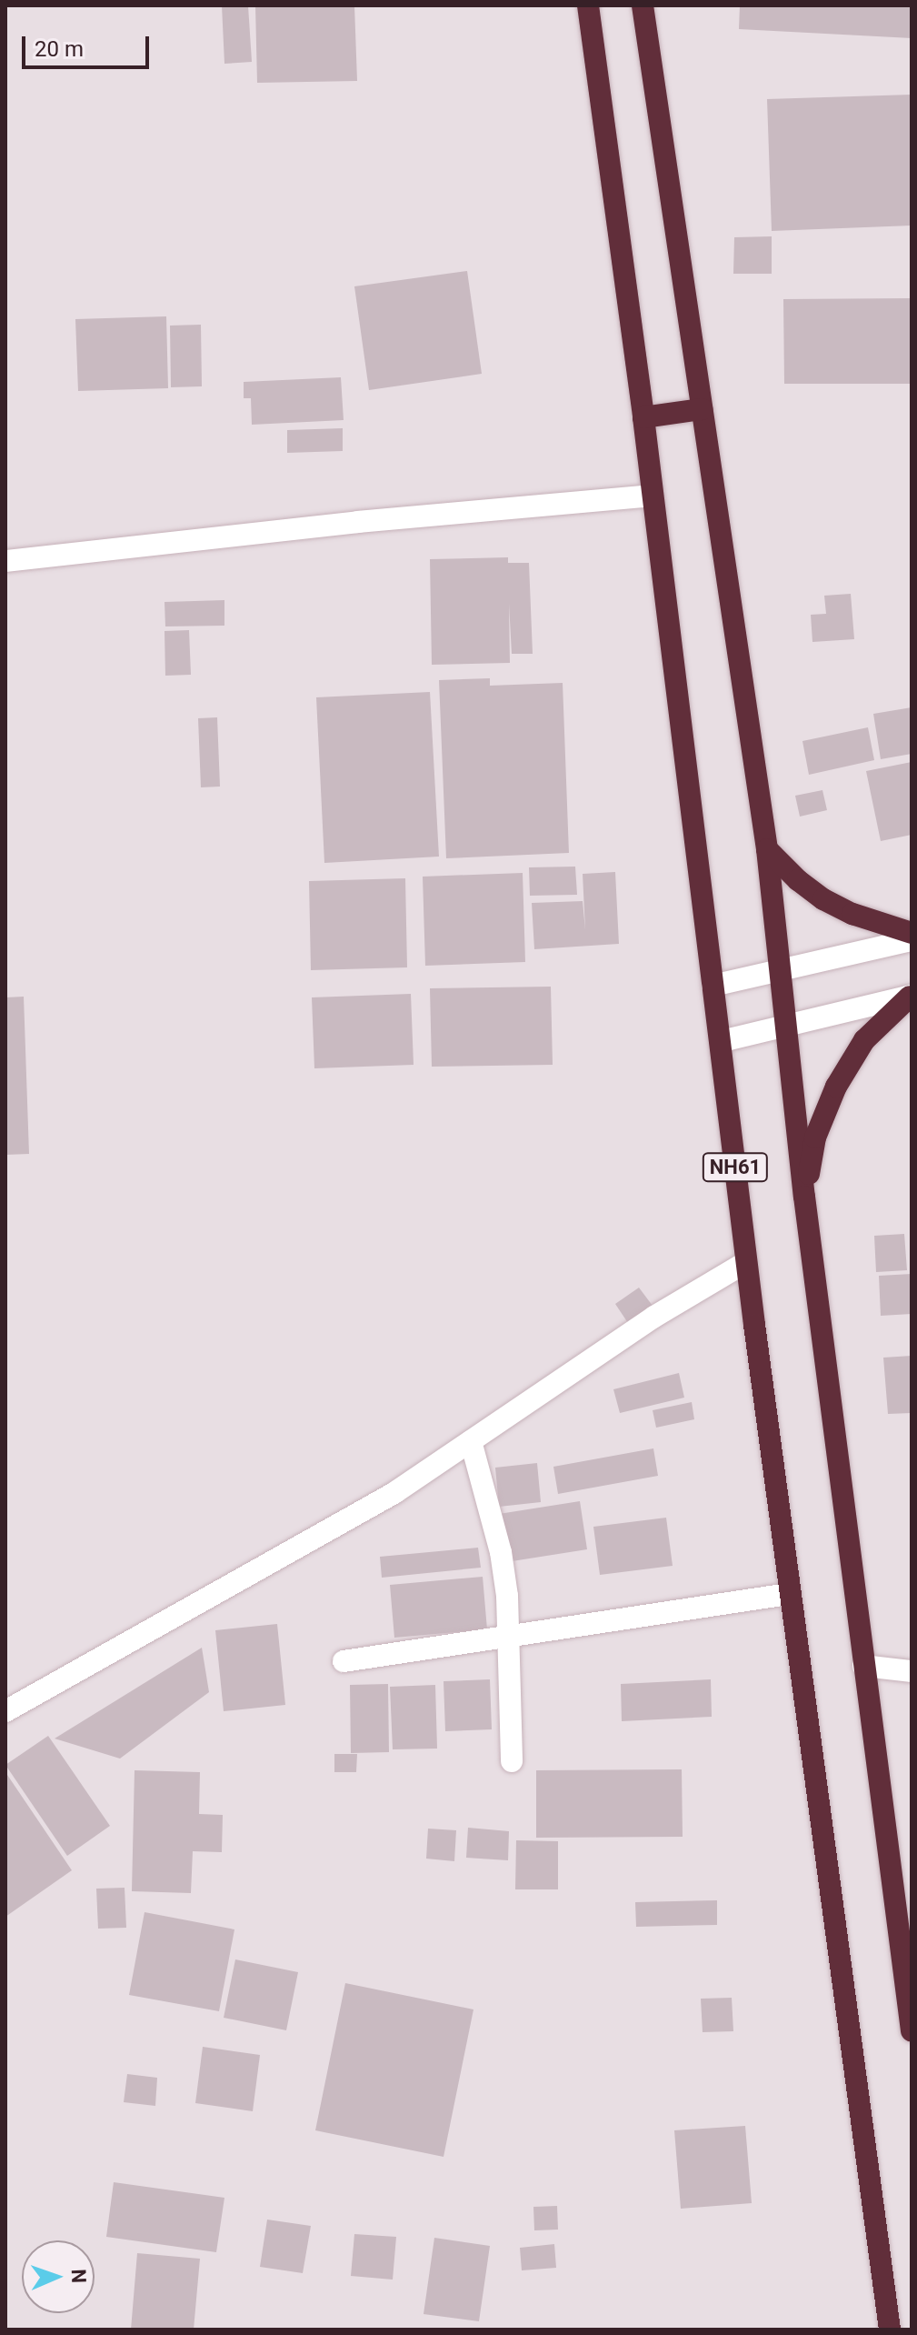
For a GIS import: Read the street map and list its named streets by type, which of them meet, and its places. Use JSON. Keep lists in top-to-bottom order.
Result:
{
  "streets": {
    "highway": ["NH61"]
  },
  "scale_bar": "20 m",
  "north": "right"
}
